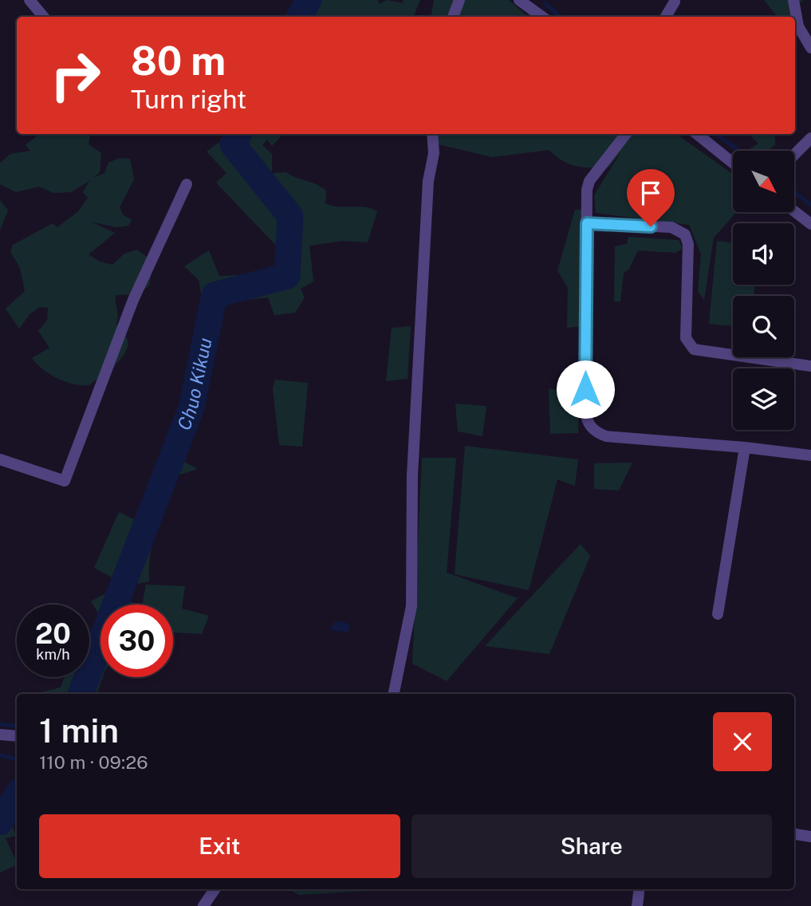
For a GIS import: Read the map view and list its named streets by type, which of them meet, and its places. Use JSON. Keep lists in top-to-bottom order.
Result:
{
  "water": ["Chuo Kikuu"],
  "north": "bottom right",
  "page": {
    "turn": ["80 m", "Turn right"],
    "speed": "20 km/h",
    "limit": "30",
    "heading": ["1 min", "110 m · 09:26"],
    "buttons": ["Exit", "Share"]
  }
}
